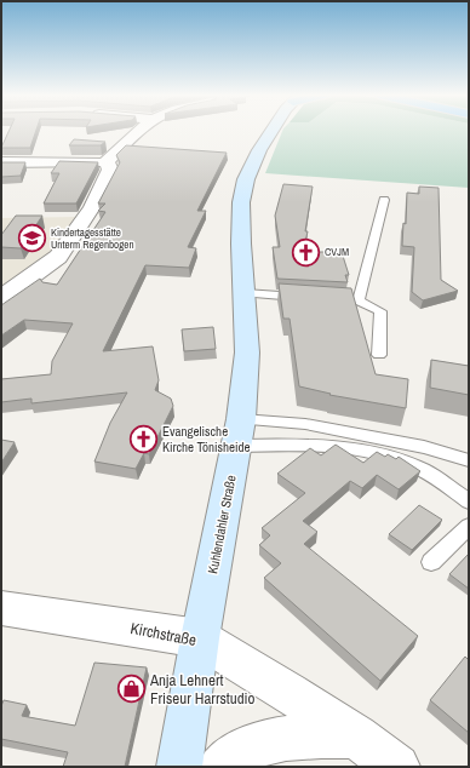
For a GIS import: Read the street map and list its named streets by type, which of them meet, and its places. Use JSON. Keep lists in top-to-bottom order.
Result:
{
  "streets": {
    "main road": ["Kuhlendahler Straße"],
    "street": ["Kirchstraße"]
  },
  "crossings": [
    ["Kuhlendahler Straße", "Kirchstraße"]
  ],
  "places": {
    "school or university": ["Kindertagesstätte Unterm Regenbogen"],
    "church": ["CVJM", "Evangelische Kirche Tönisheide"],
    "shop": ["Anja Lehnert Friseur Harrstudio"]
  }
}
